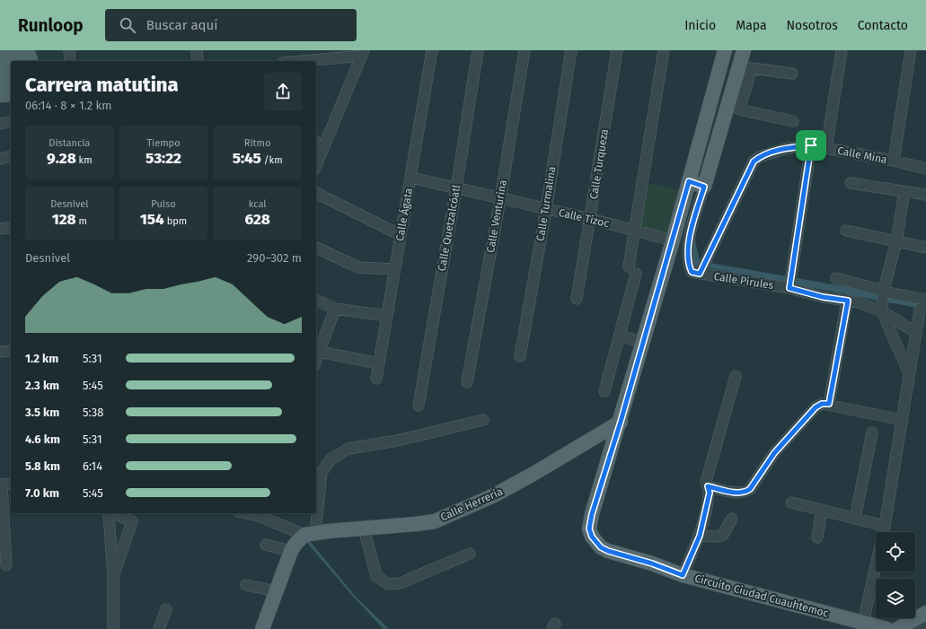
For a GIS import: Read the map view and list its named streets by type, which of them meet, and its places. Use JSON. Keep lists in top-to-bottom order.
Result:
{
  "streets": {
    "main road": ["Calle Herrería", "Circuito Ciudad Cuauhtemoc"],
    "street": [
      "Calle Mina",
      "Calle Turqueza",
      "Calle Turmalina",
      "Calle Ágata",
      "Calle Venturina",
      "Calle Tizoc",
      "Calle Quetzalcóatl",
      "Calle Pirules"
    ]
  },
  "crossings": [
    ["Calle Mina", "Calle Pirules"],
    ["Calle Turqueza", "Calle Tizoc"],
    ["Calle Turmalina", "Calle Tizoc"],
    ["Calle Ágata", "Calle Tizoc"],
    ["Calle Venturina", "Calle Tizoc"],
    ["Calle Tizoc", "Calle Quetzalcóatl"],
    ["Calle Tizoc", "Circuito Ciudad Cuauhtemoc"],
    ["Calle Herrería", "Circuito Ciudad Cuauhtemoc"]
  ],
  "page": {
    "header": "Runloop",
    "search": "Buscar aquí",
    "nav": [
      "Inicio",
      "Mapa",
      "Nosotros",
      "Contacto"
    ],
    "heading": ["Carrera matutina", "06:14 · 8 × 1.2 km"],
    "stats": [
      ["Distancia", "9.28 km"],
      ["Tiempo", "53:22"],
      ["Ritmo", "5:45 /km"],
      ["Desnivel", "128 m"],
      ["Pulso", "154 bpm"],
      ["kcal", "628"]
    ],
    "chart": ["Desnivel", "290–302 m"],
    "list": [
      {
        "name": "1.2 km",
        "note": "5:31"
      },
      {
        "name": "2.3 km",
        "note": "5:45"
      },
      {
        "name": "3.5 km",
        "note": "5:38"
      },
      {
        "name": "4.6 km",
        "note": "5:31"
      },
      {
        "name": "5.8 km",
        "note": "6:14"
      },
      {
        "name": "7.0 km",
        "note": "5:45"
      }
    ]
  }
}
